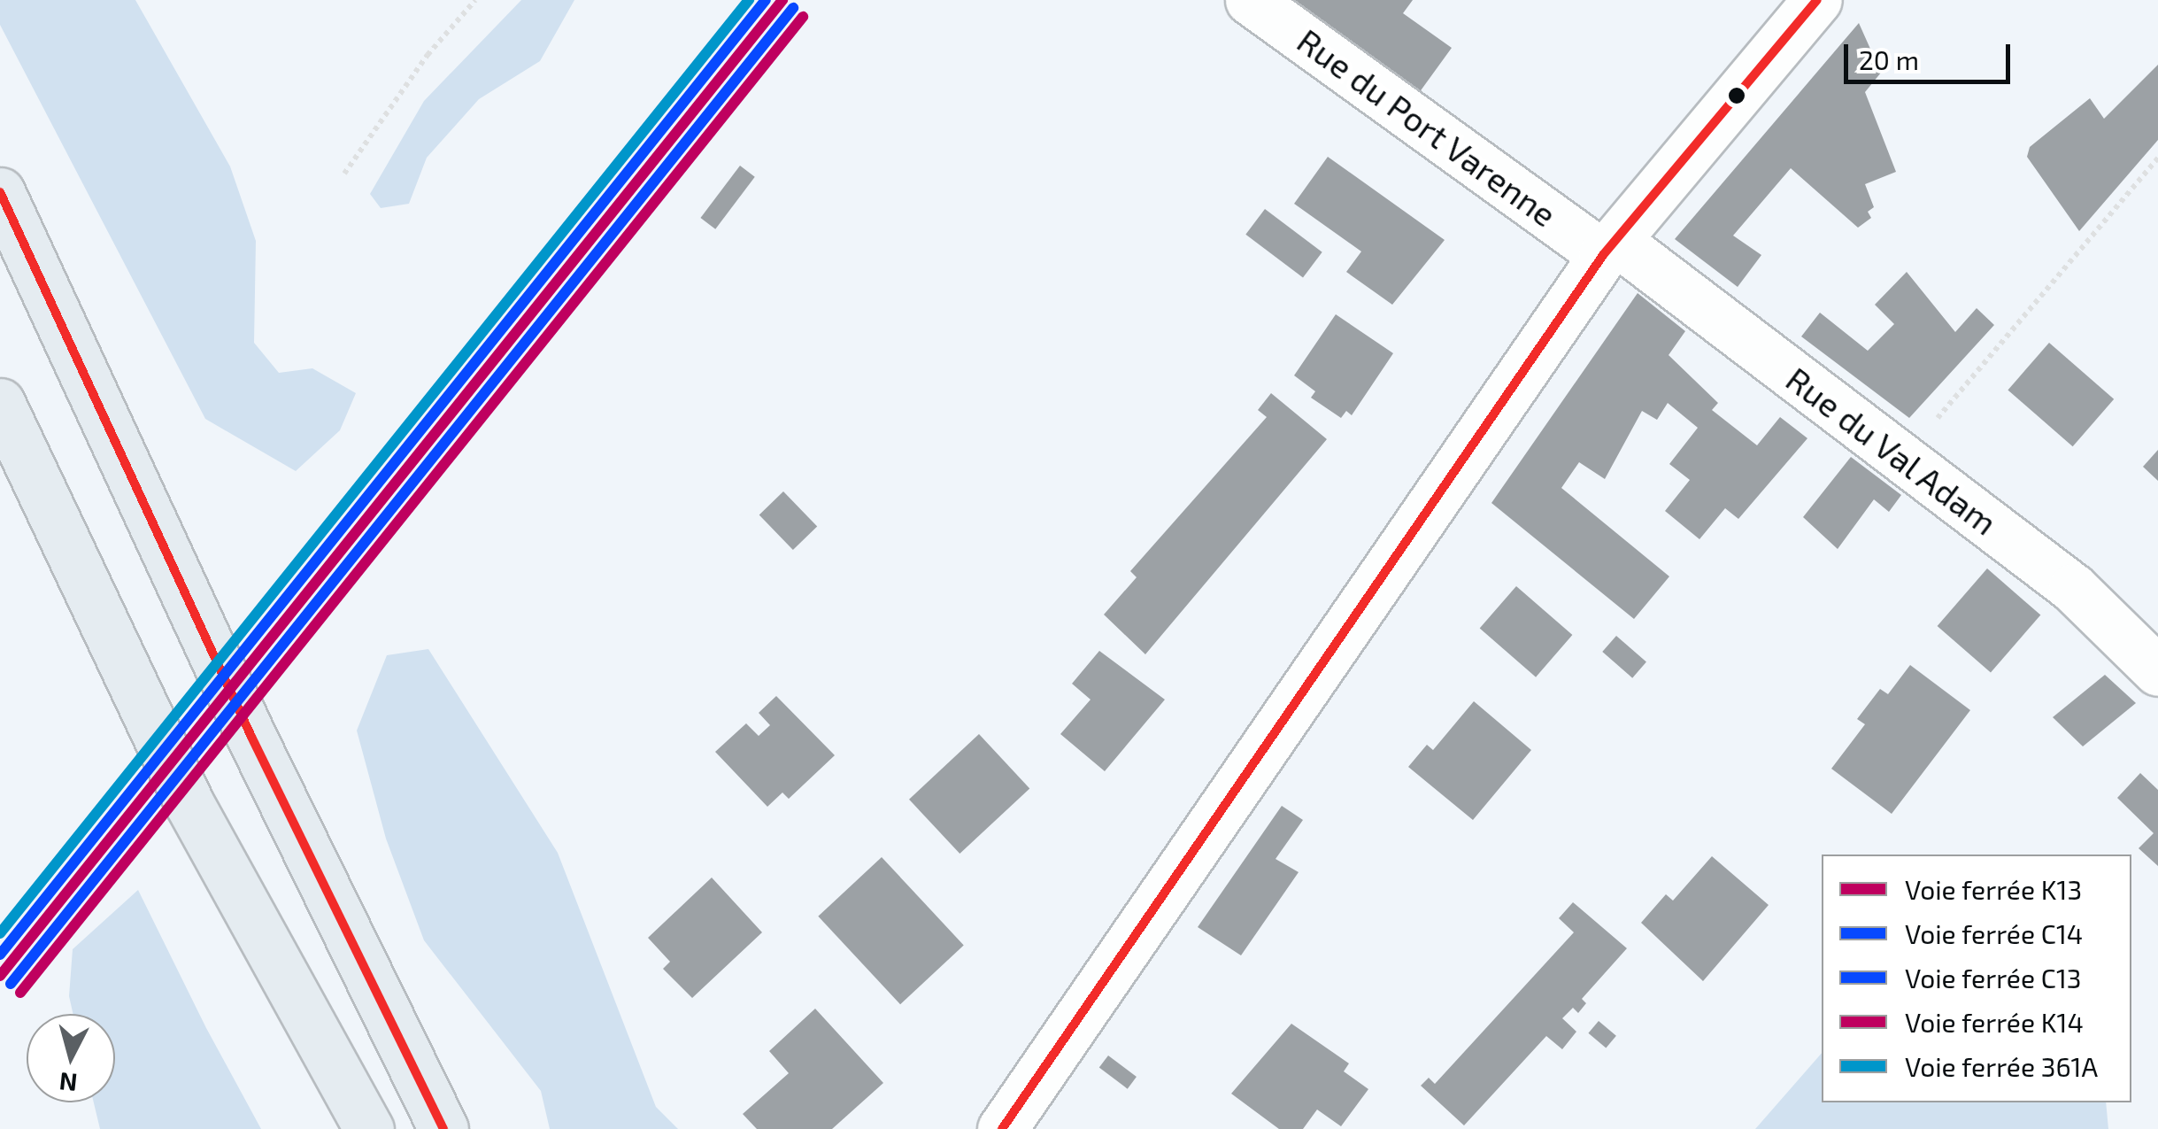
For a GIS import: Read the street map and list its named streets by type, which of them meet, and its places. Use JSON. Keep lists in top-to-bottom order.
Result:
{
  "streets": {
    "street": ["Rue du Port Varenne", "Rue du Val Adam"]
  },
  "crossings": [
    ["Rue du Port Varenne", "Rue du Val Adam"]
  ],
  "lines": [
    "rail line K13",
    "rail line C13",
    "rail line 361A",
    "rail line C14",
    "rail line K14"
  ],
  "legend": [
    "Voie ferrée K13",
    "Voie ferrée C14",
    "Voie ferrée C13",
    "Voie ferrée K14",
    "Voie ferrée 361A"
  ],
  "scale_bar": "20 m",
  "north": "bottom"
}
